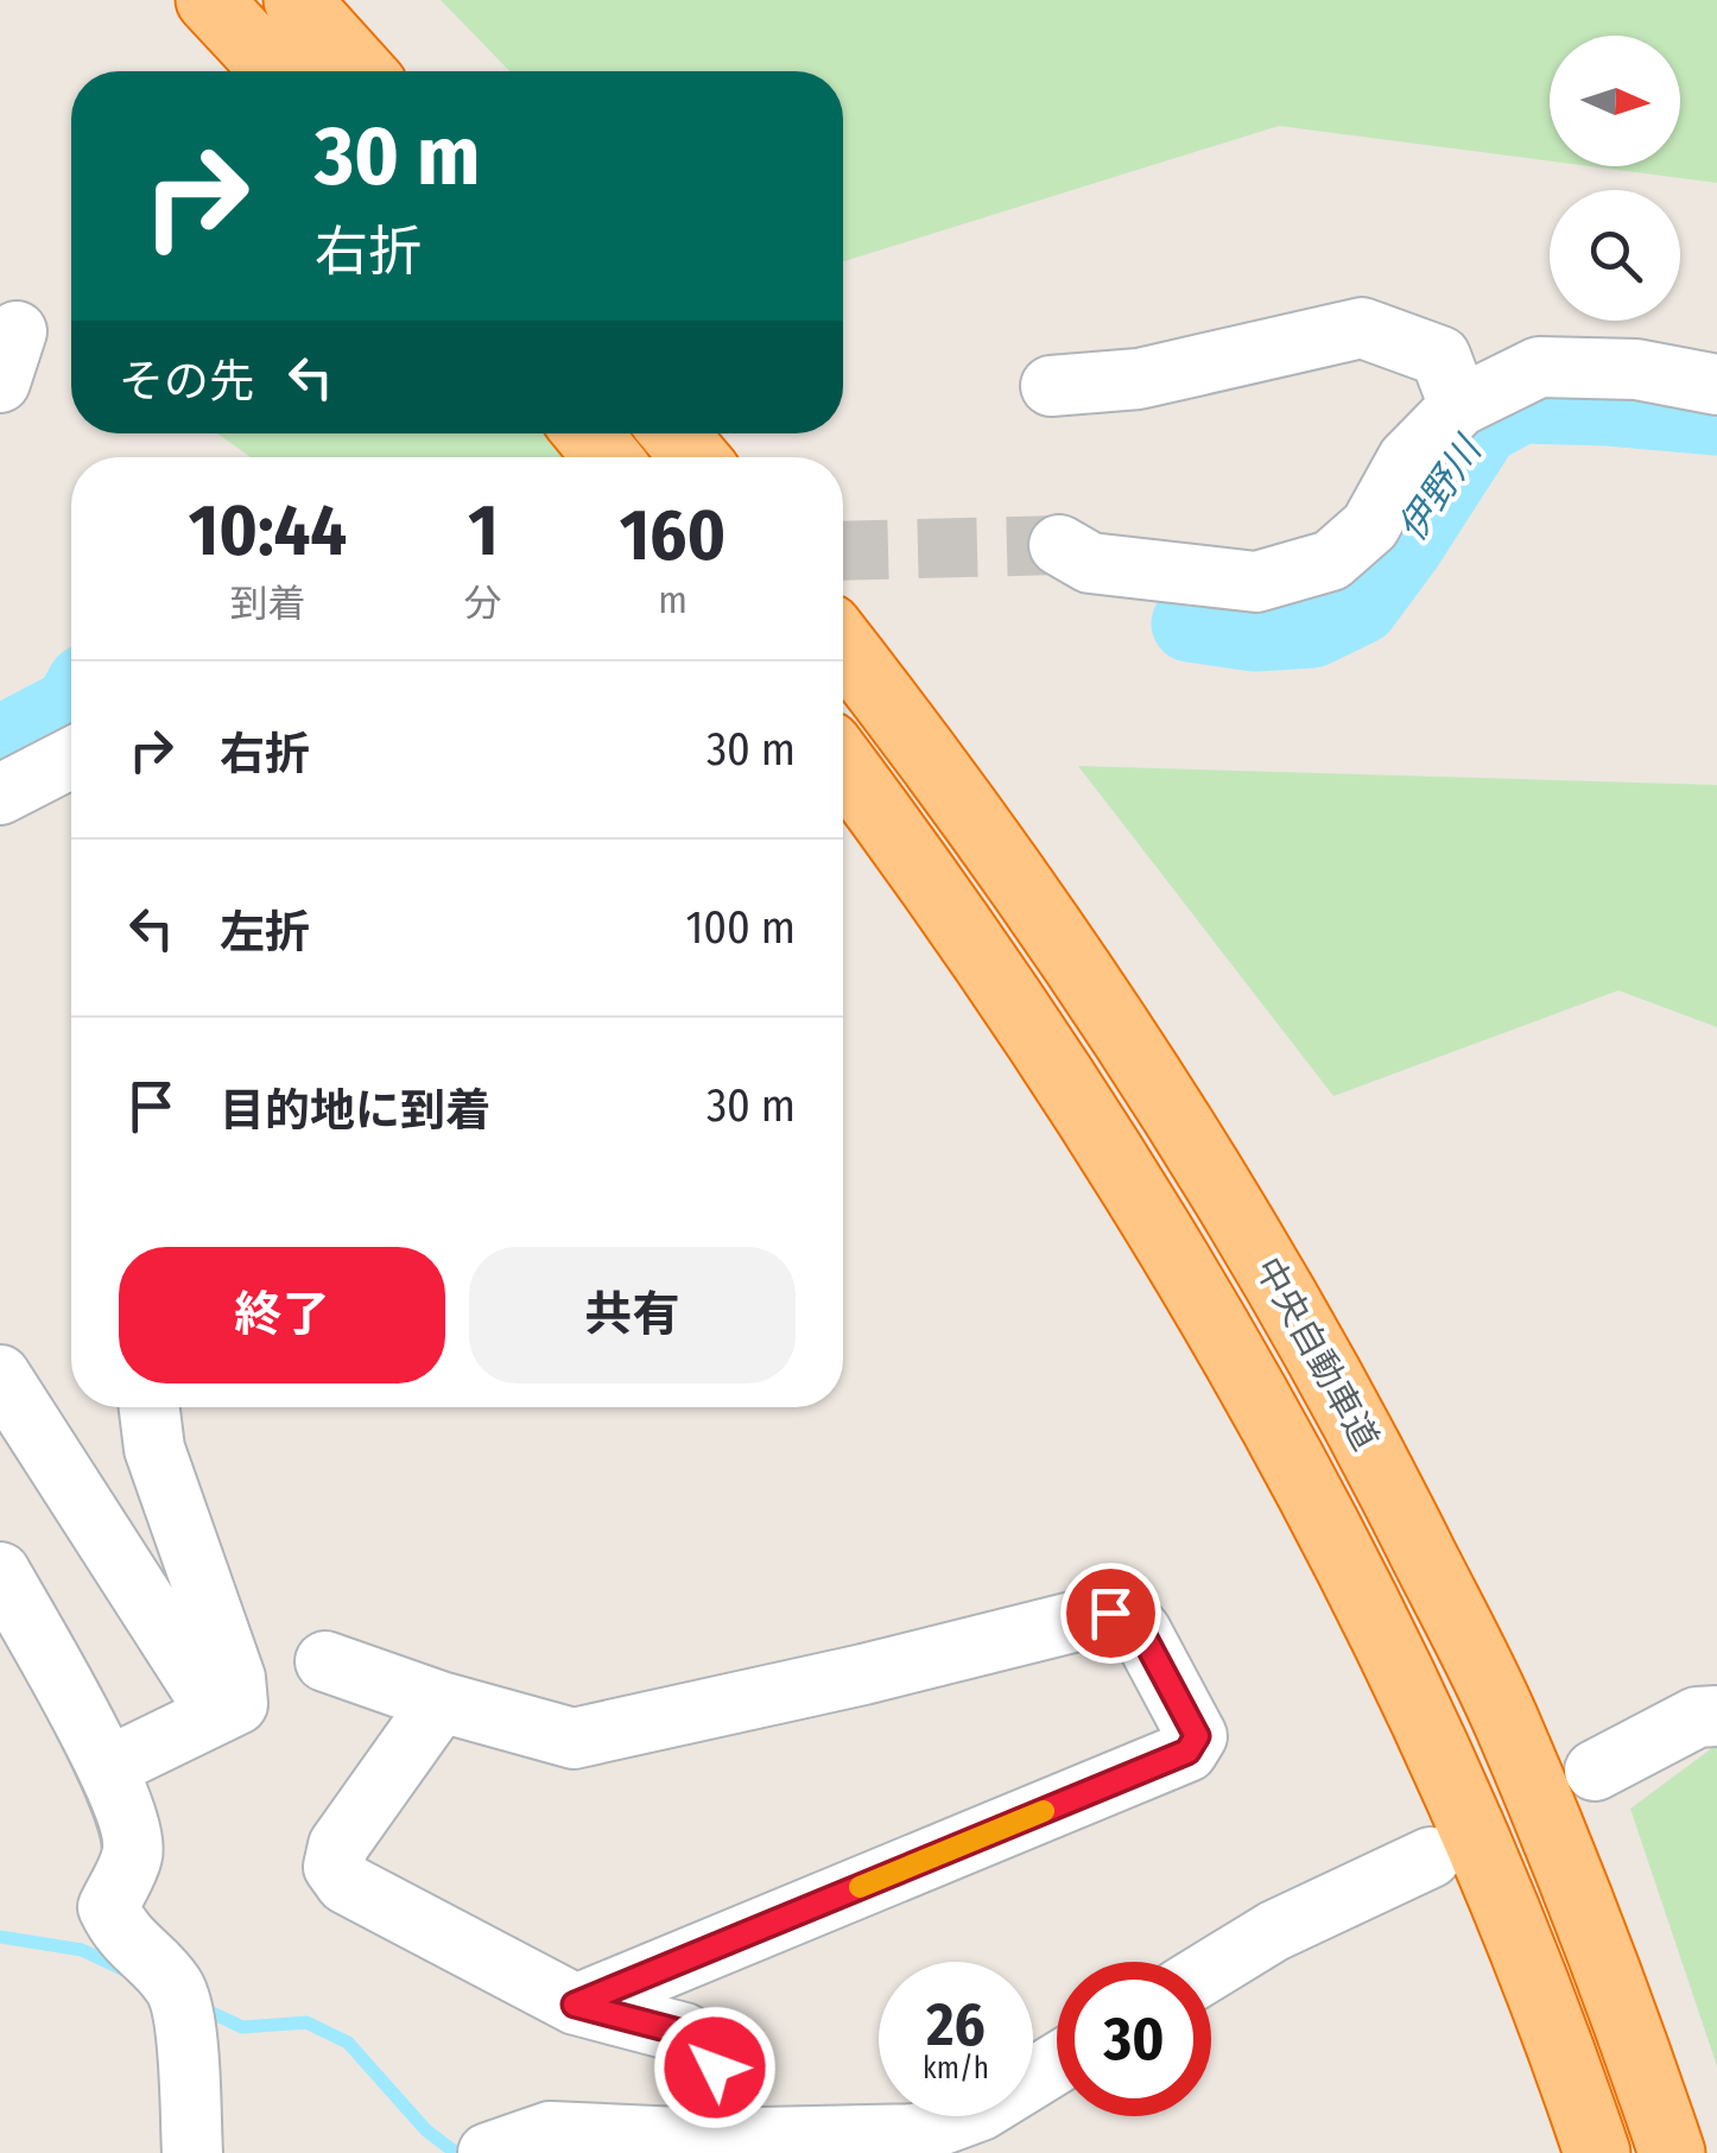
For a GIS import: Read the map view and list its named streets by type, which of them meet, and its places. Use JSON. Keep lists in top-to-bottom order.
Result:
{
  "streets": {
    "highway": ["中央自動車道"]
  },
  "water": ["伊野川"],
  "north": "right",
  "page": {
    "turn": ["30 m", "右折"],
    "then": "その先",
    "eta": [
      "10:44",
      "到着",
      "1",
      "分",
      "160",
      "m"
    ],
    "list": [
      {
        "name": "右折",
        "value": "30 m"
      },
      {
        "name": "左折",
        "value": "100 m"
      },
      {
        "name": "目的地に到着",
        "value": "30 m"
      }
    ],
    "buttons": ["終了", "共有"],
    "speed": "26 km/h",
    "limit": "30"
  }
}
